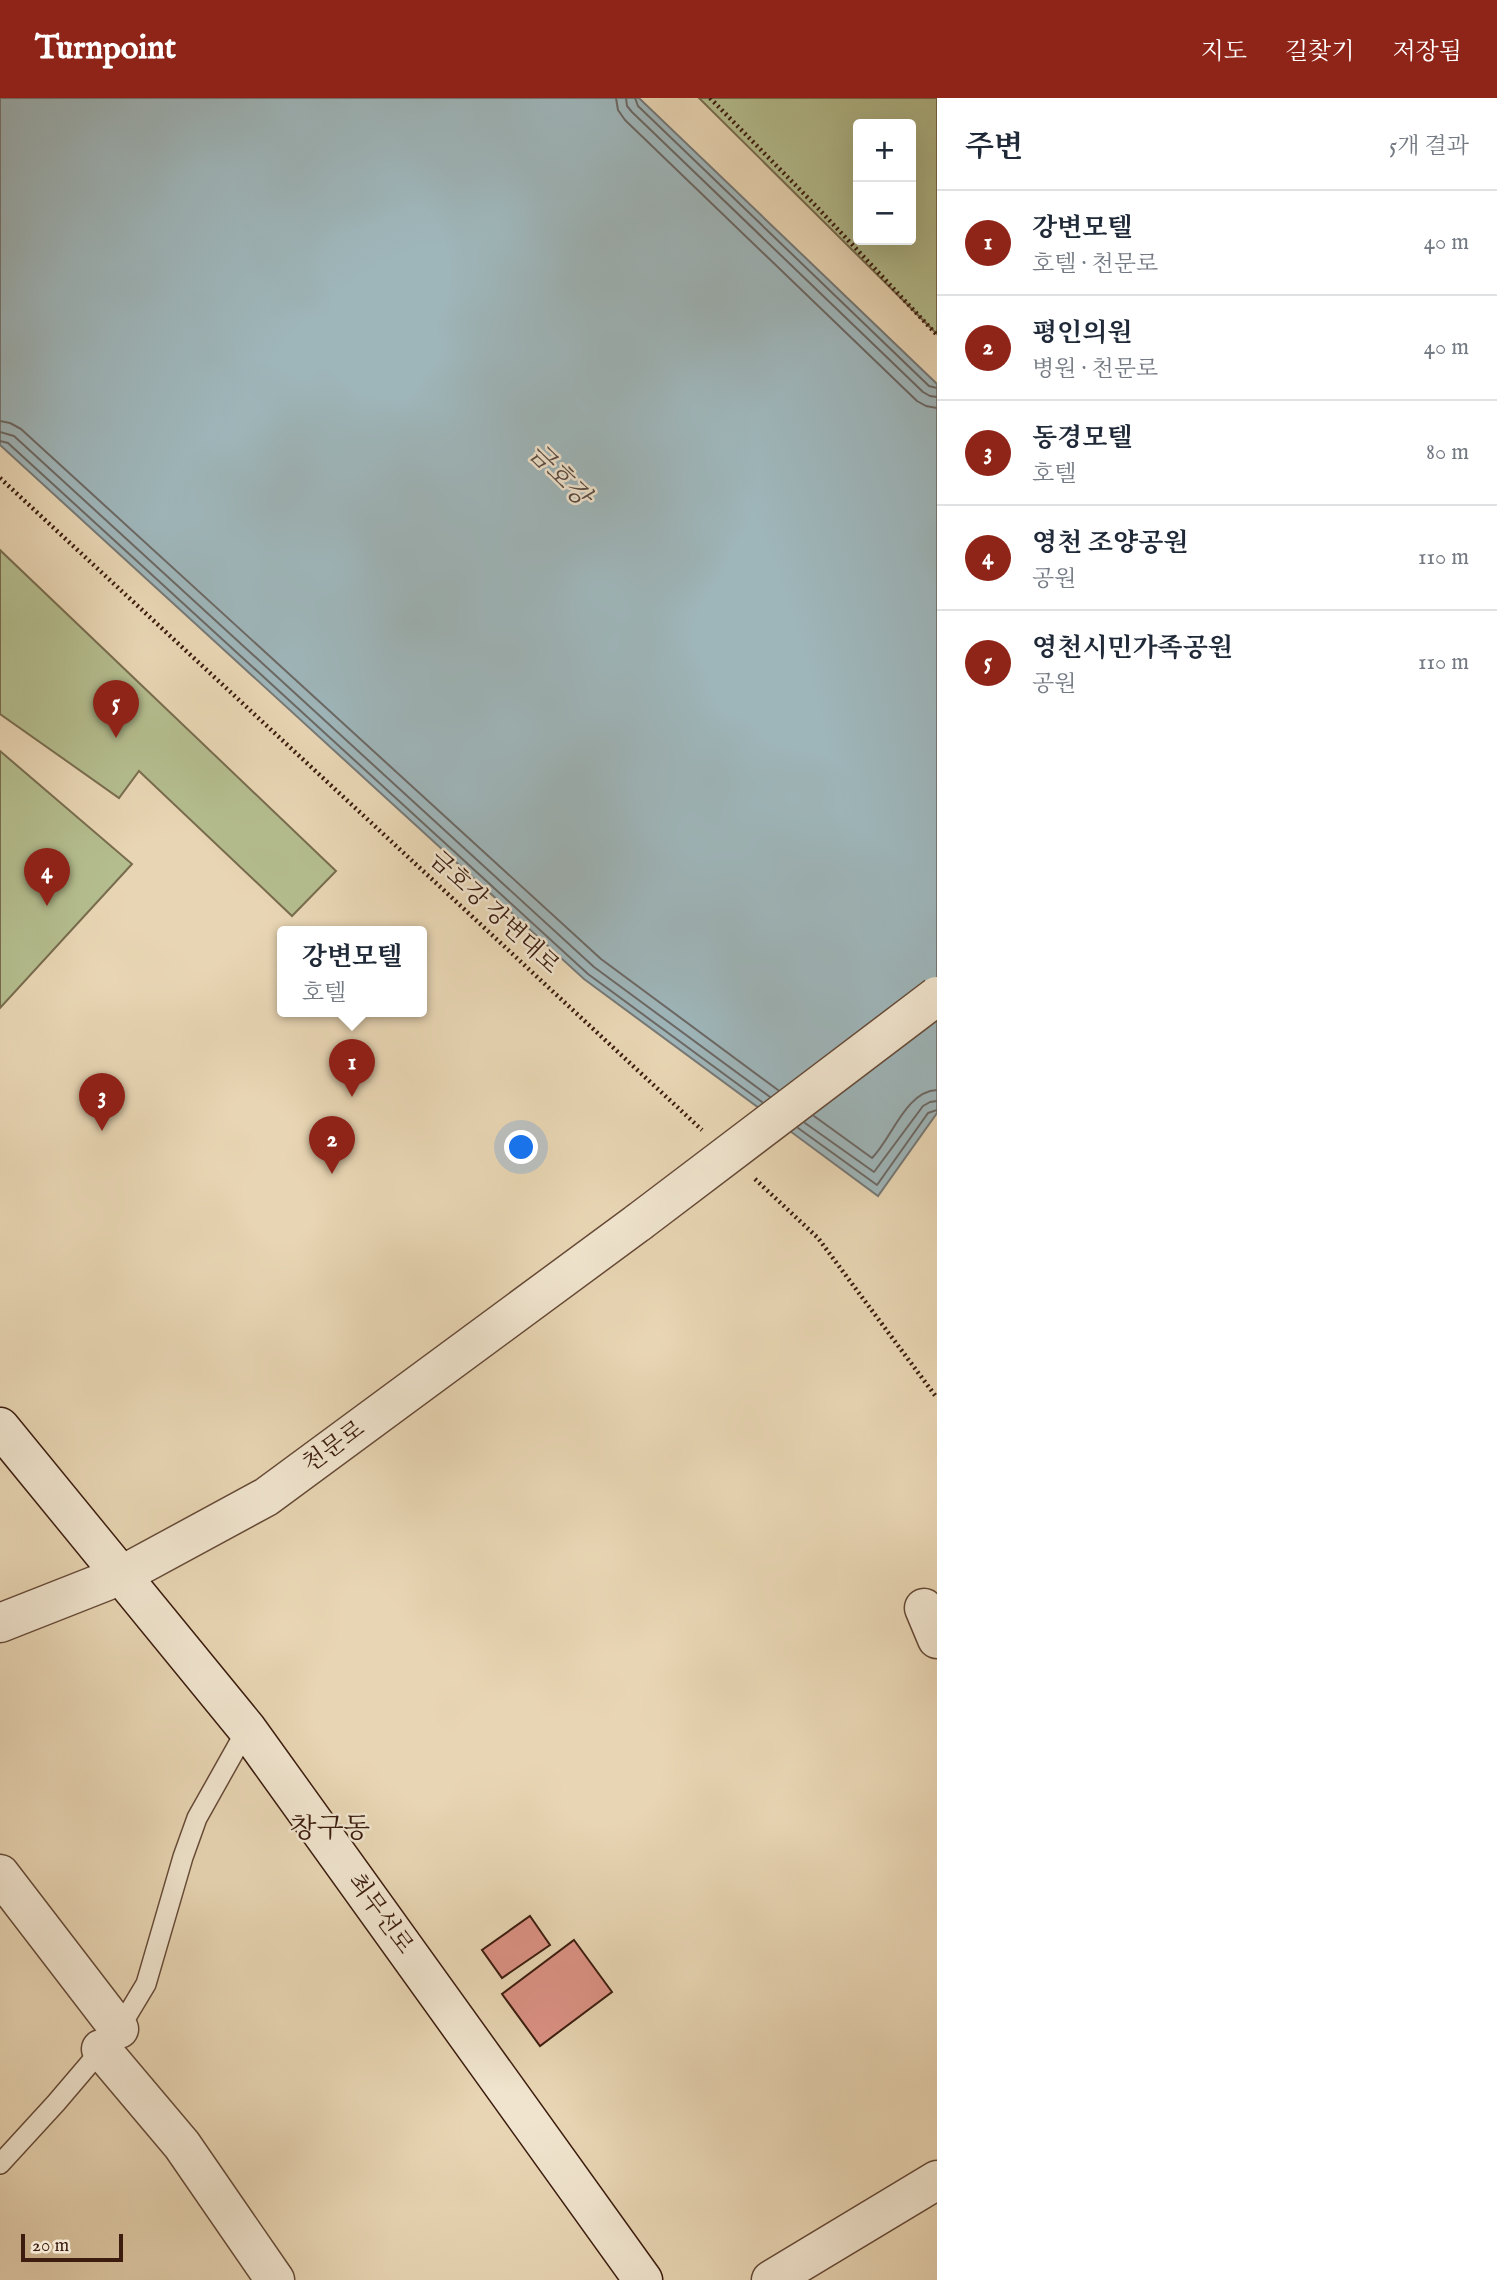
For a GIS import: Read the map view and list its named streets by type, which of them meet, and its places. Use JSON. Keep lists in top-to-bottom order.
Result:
{
  "streets": {
    "street": ["천문로", "최무선로"],
    "path": ["금호강 강변대로"]
  },
  "crossings": [
    ["천문로", "최무선로"]
  ],
  "districts": ["창구동"],
  "water": ["금호강"],
  "scale_bar": "20 m",
  "page": {
    "header": "Turnpoint",
    "nav": ["지도", "길찾기", "저장됨"],
    "heading": ["주변", "5개 결과"],
    "map_buttons": ["+", "−"],
    "list": [
      {
        "mark": "1",
        "name": "강변모텔",
        "note": "호텔 · 천문로",
        "value": "40 m"
      },
      {
        "mark": "2",
        "name": "평인의원",
        "note": "병원 · 천문로",
        "value": "40 m"
      },
      {
        "mark": "3",
        "name": "동경모텔",
        "note": "호텔",
        "value": "80 m"
      },
      {
        "mark": "4",
        "name": "영천 조양공원",
        "note": "공원",
        "value": "110 m"
      },
      {
        "mark": "5",
        "name": "영천시민가족공원",
        "note": "공원",
        "value": "110 m"
      }
    ],
    "pins": [
      "5",
      "4",
      "1",
      "3",
      "2"
    ],
    "popup": ["강변모텔", "호텔"],
    "scale": "20 m"
  }
}
